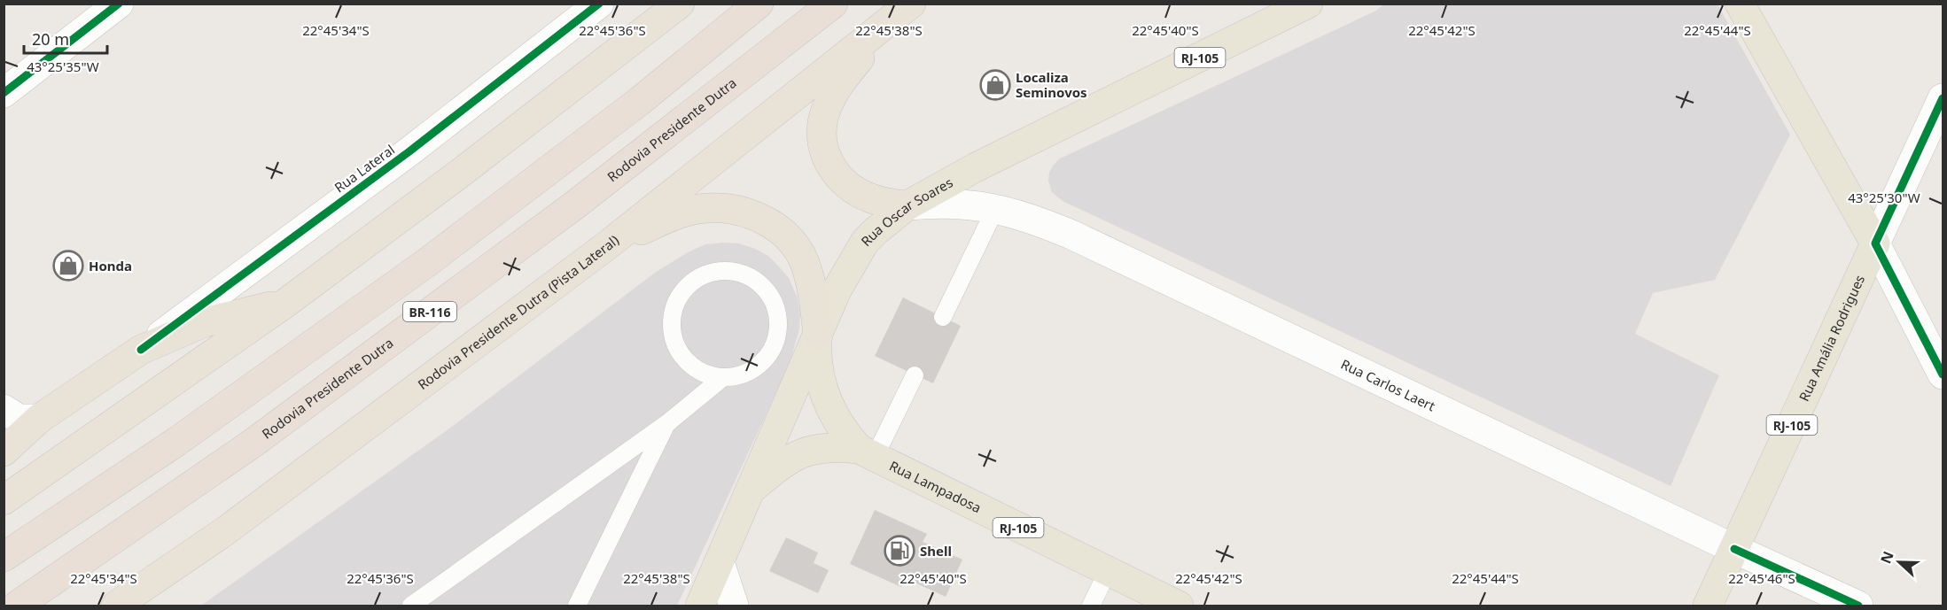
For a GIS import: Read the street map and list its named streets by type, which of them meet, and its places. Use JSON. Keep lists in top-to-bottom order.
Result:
{
  "streets": {
    "highway": ["Rodovia Presidente Dutra", "BR-116", "Rodovia Presidente Dutra (Pista Lateral)"],
    "main road": [
      "RJ-105",
      "Rua Oscar Soares",
      "Rua Amália Rodrigues",
      "Rua Lampadosa"
    ],
    "street": ["Rua Lateral", "Rua Carlos Laert"]
  },
  "crossings": [
    ["Rua Oscar Soares", "Rua Carlos Laert"],
    ["Rua Oscar Soares", "Rua Lampadosa"],
    ["Rua Amália Rodrigues", "Rua Carlos Laert"]
  ],
  "places": {
    "shop": ["Localiza Seminovos", "Honda"],
    "fuel station": ["Shell"]
  },
  "scale_bar": "20 m",
  "north": "left",
  "coordinates": [
    "22°45'34\"S",
    "22°45'36\"S",
    "22°45'38\"S",
    "22°45'40\"S",
    "22°45'42\"S",
    "22°45'44\"S",
    "43°25'35\"W",
    "43°25'30\"W",
    "22°45'46\"S"
  ]
}
